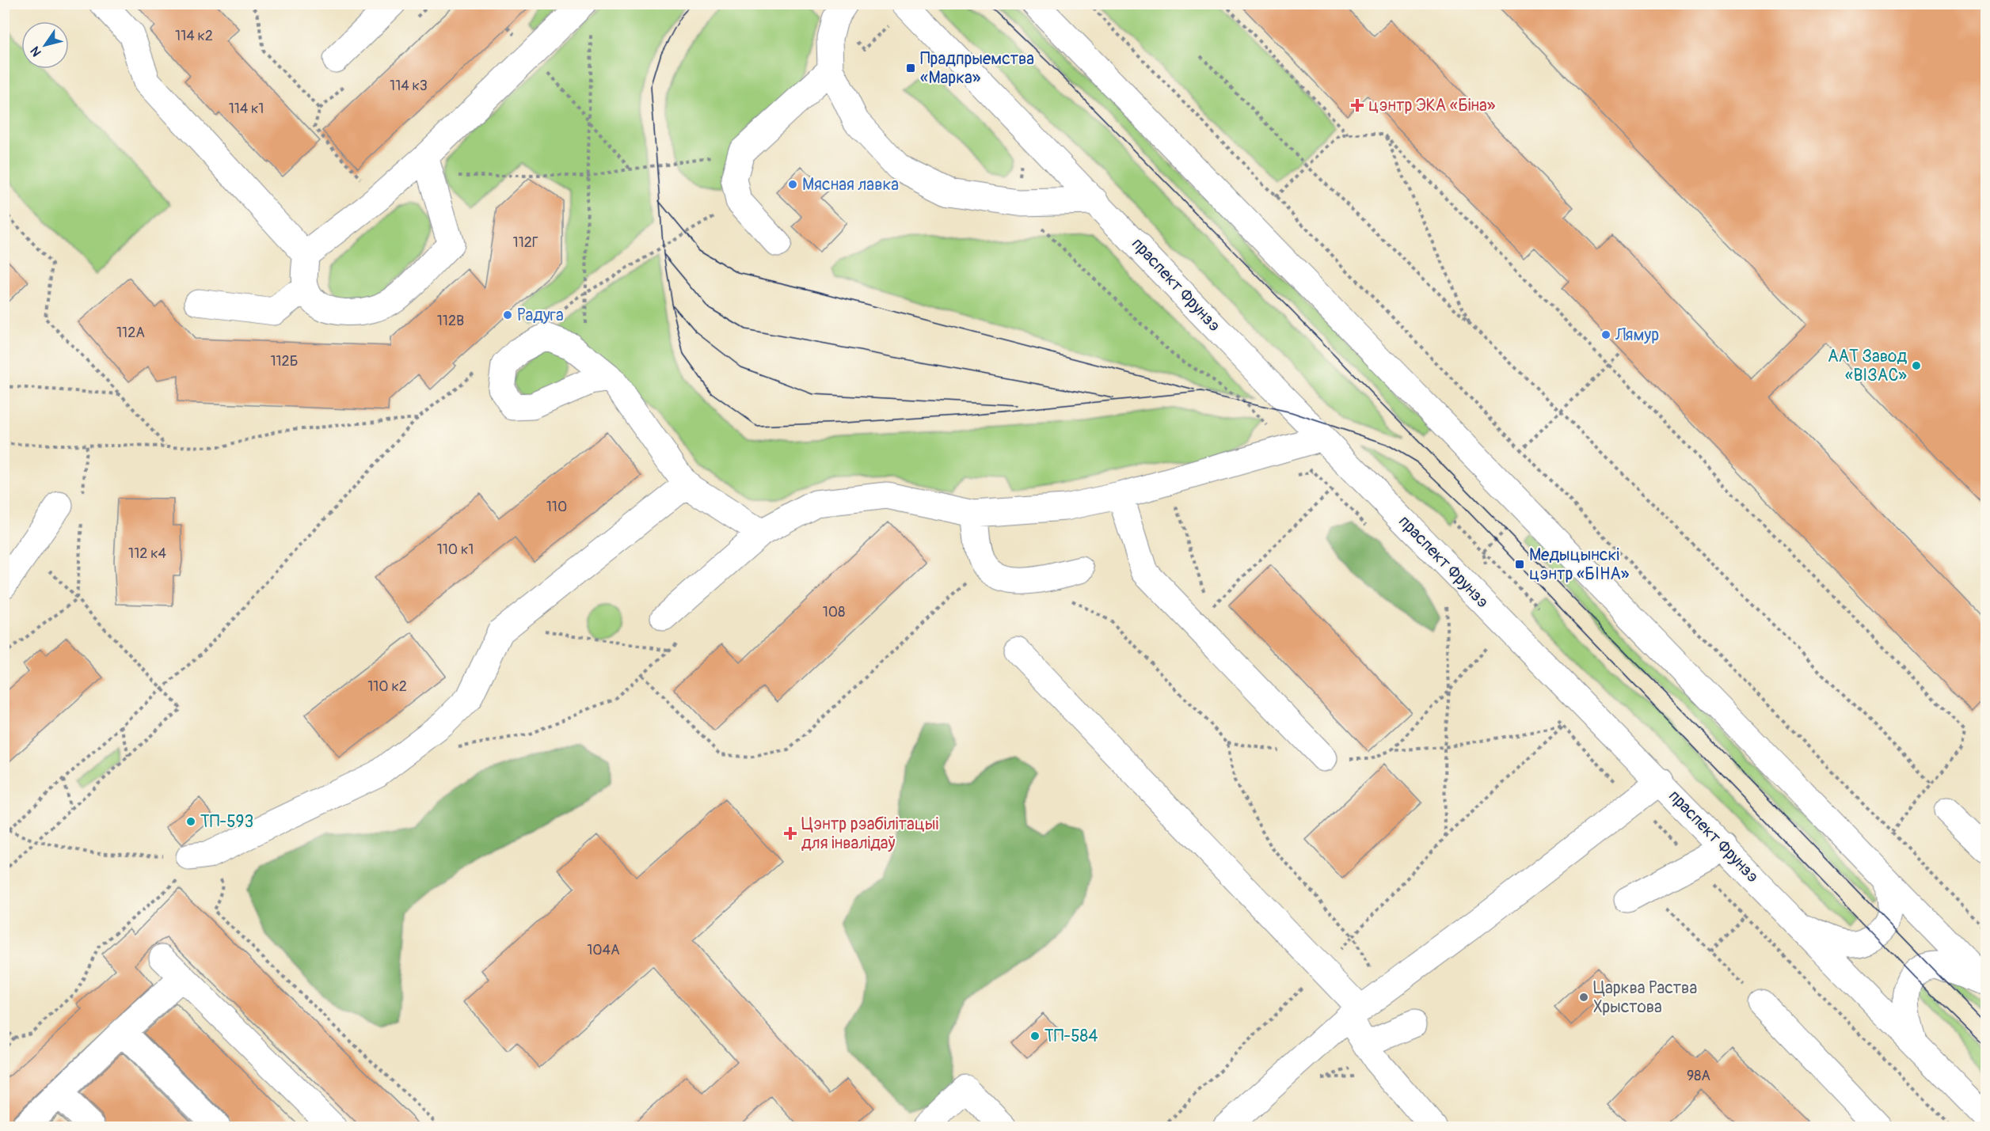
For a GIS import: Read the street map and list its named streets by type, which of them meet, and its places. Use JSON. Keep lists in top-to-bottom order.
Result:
{
  "streets": {
    "main road": ["праспект Фрунзэ"]
  },
  "places": {
    "transit": ["Прадпрыемства «Марка»", "Медыцынскі цэнтр «БІНА»"],
    "health": ["цэнтр ЭКА «Біна»", "Цэнтр рэабілітацыі для інвалідаў"],
    "other": [
      "Мясная лавка",
      "Радуга",
      "Лямур",
      "ААТ Завод «ВІЗАС»",
      "ТП-593",
      "Царква Раства Хрыстова",
      "ТП-584"
    ]
  },
  "house_numbers": [
    "114 к2",
    "114 к3",
    "114 к1",
    "112Г",
    "112В",
    "112А",
    "112Б",
    "110",
    "110 к1",
    "112 к4",
    "108",
    "110 к2",
    "104А",
    "98А"
  ],
  "north": "bottom left"
}
